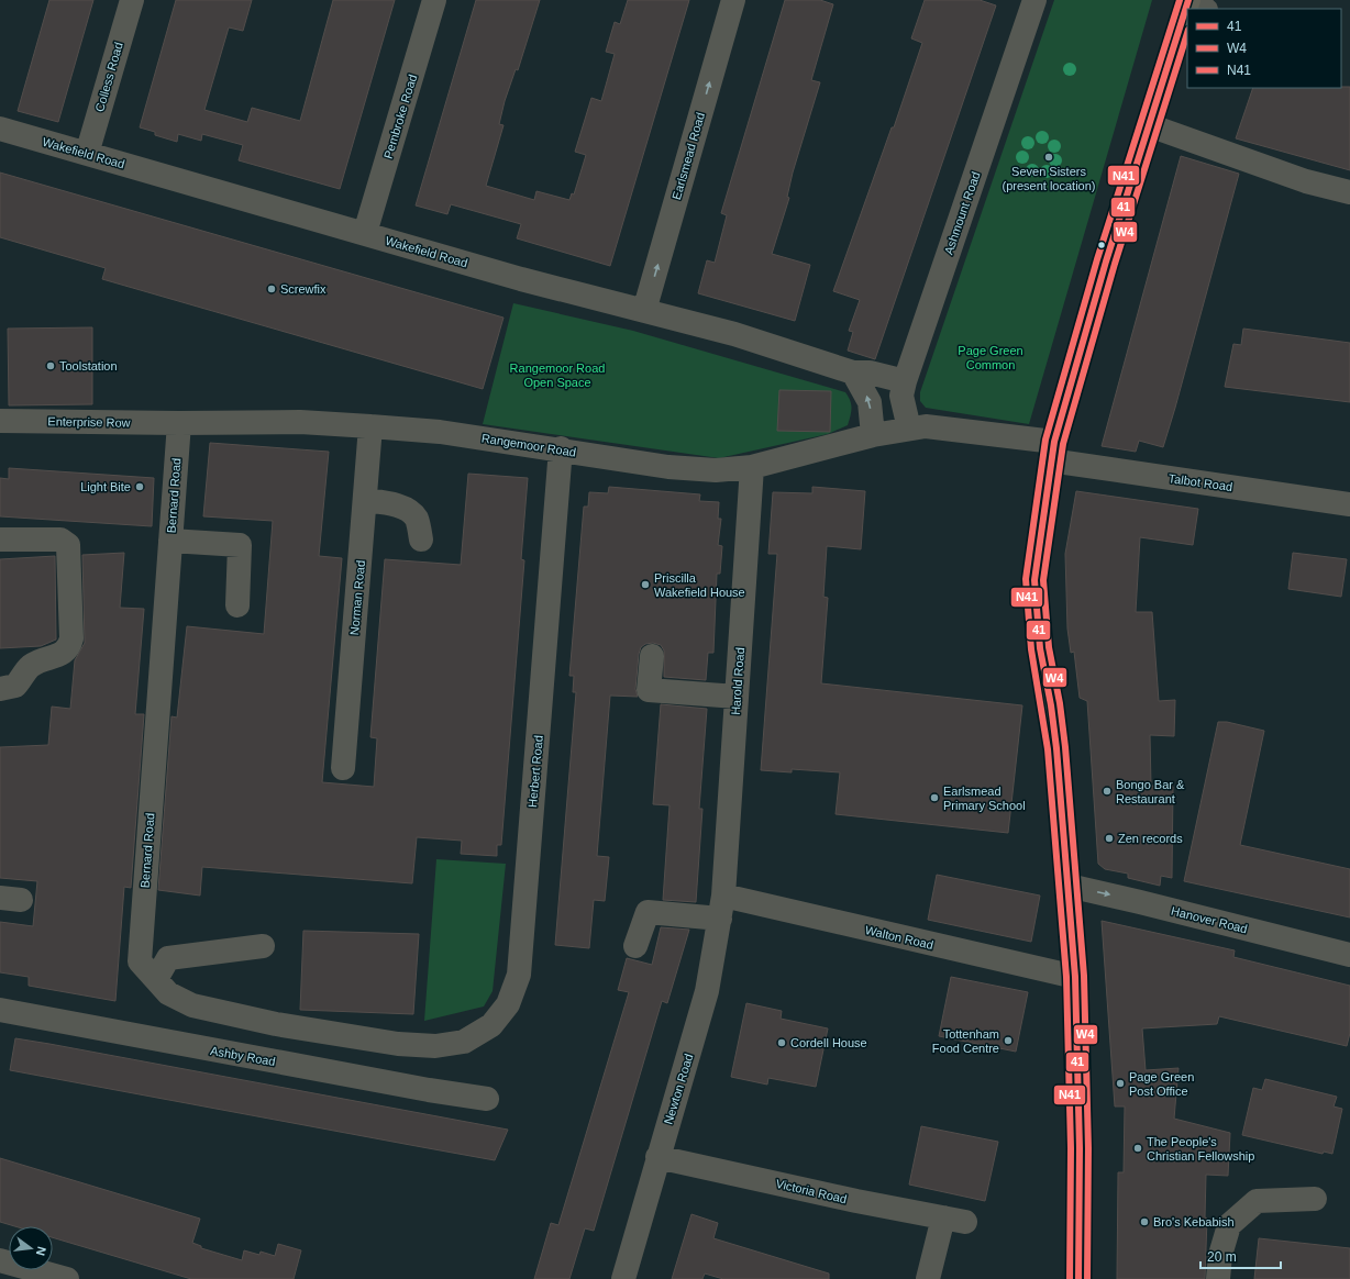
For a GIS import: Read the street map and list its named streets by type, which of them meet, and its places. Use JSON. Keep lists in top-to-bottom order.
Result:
{
  "streets": {
    "street": [
      "Colless Road",
      "Pembroke Road",
      "Wakefield Road",
      "Earlsmead Road",
      "Ashmount Road",
      "Enterprise Row",
      "Rangemoor Road",
      "Talbot Road",
      "Bernard Road",
      "Norman Road",
      "Harold Road",
      "Herbert Road",
      "Hanover Road",
      "Walton Road",
      "Ashby Road",
      "Newton Road",
      "Victoria Road"
    ]
  },
  "crossings": [
    ["Colless Road", "Wakefield Road"],
    ["Pembroke Road", "Wakefield Road"],
    ["Wakefield Road", "Earlsmead Road"],
    ["Wakefield Road", "Ashmount Road"],
    ["Enterprise Row", "Rangemoor Road"],
    ["Enterprise Row", "Bernard Road"],
    ["Rangemoor Road", "Bernard Road"],
    ["Rangemoor Road", "Norman Road"],
    ["Rangemoor Road", "Harold Road"],
    ["Rangemoor Road", "Herbert Road"],
    ["Bernard Road", "Herbert Road"],
    ["Harold Road", "Walton Road"],
    ["Harold Road", "Newton Road"],
    ["Walton Road", "Newton Road"],
    ["Newton Road", "Victoria Road"]
  ],
  "one_way": ["Earlsmead Road", "Hanover Road"],
  "parks": ["Page Green Common", "Rangemoor Road Open Space"],
  "places": [
    "Seven Sisters (present location)",
    "Screwfix",
    "Toolstation",
    "Light Bite",
    "Priscilla Wakefield House",
    "Bongo Bar & Restaurant",
    "Earlsmead Primary School",
    "Zen records",
    "Tottenham Food Centre",
    "Cordell House",
    "Page Green Post Office",
    "The People's Christian Fellowship",
    "Bro's Kebabish"
  ],
  "lines": ["transit line 41", "transit line N41", "transit line W4"],
  "legend": ["41", "W4", "N41"],
  "scale_bar": "20 m",
  "north": "right"
}
